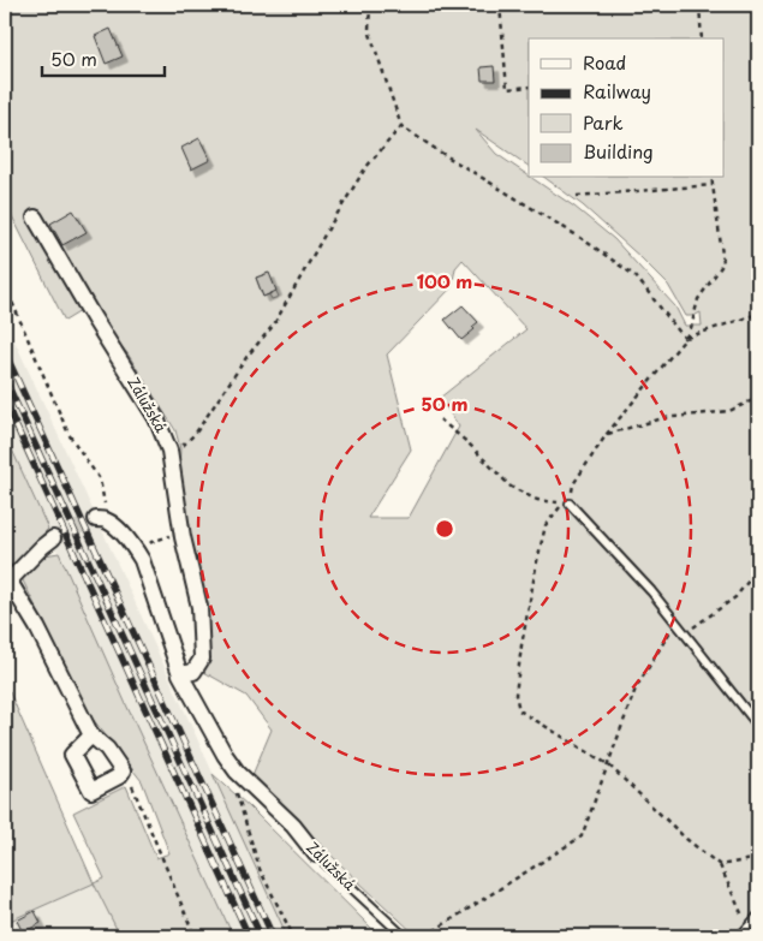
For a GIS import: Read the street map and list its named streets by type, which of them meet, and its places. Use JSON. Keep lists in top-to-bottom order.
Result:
{
  "streets": {
    "street": ["Zálužská"]
  },
  "legend": [
    "Road",
    "Railway",
    "Park",
    "Building"
  ],
  "scale_bar": "50 m",
  "rings": ["100 m", "50 m"]
}
